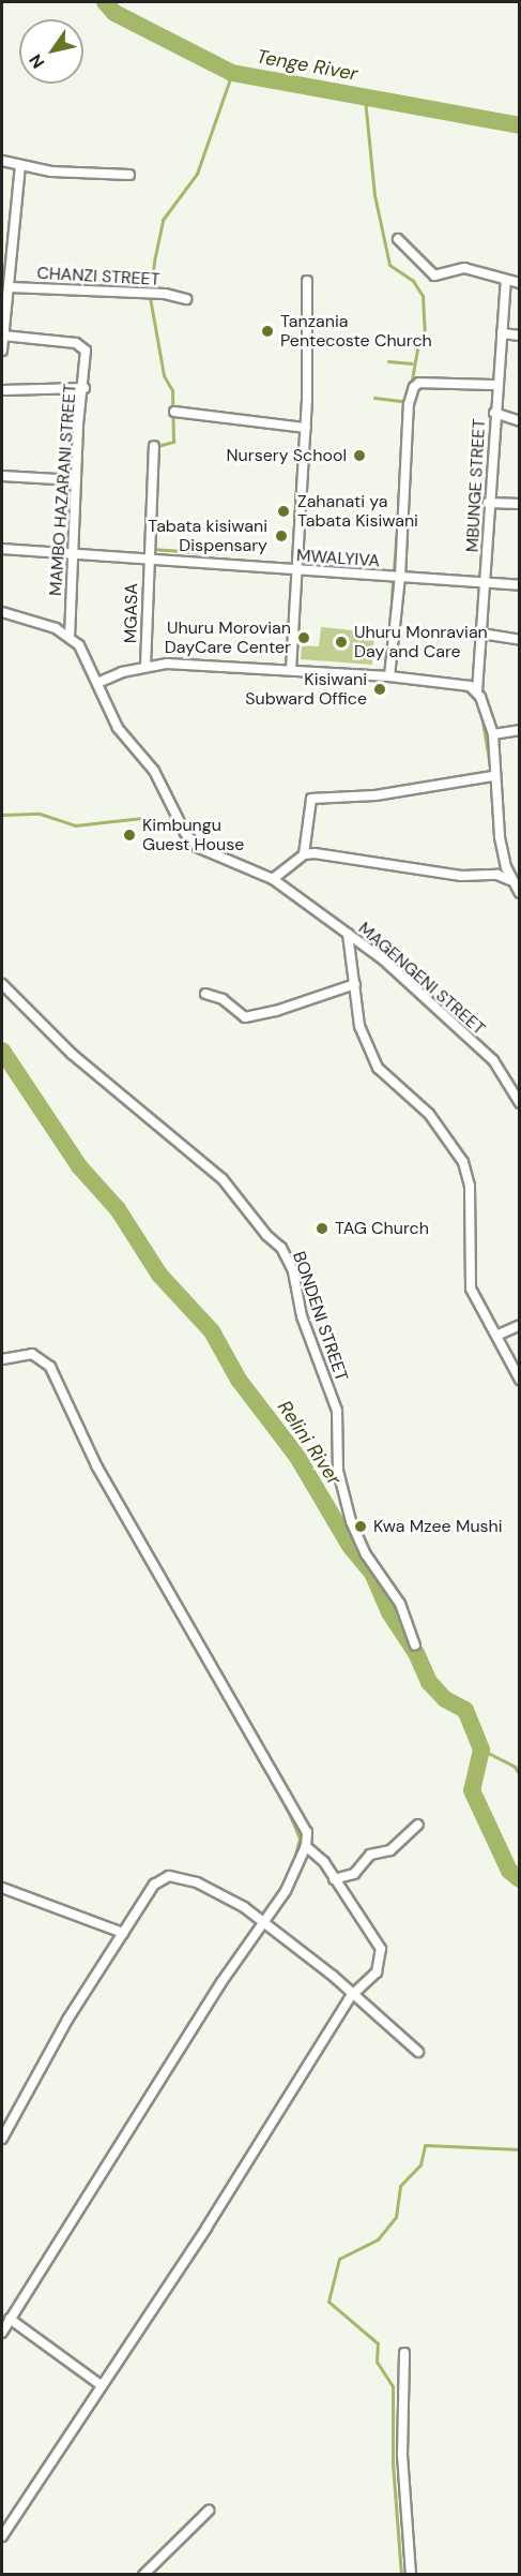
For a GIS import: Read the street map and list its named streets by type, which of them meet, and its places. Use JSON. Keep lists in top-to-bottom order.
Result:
{
  "streets": {
    "street": [
      "CHANZI STREET",
      "MBUNGE STREET",
      "MAMBO HAZARANI STREET",
      "MWALYIVA",
      "MGASA",
      "MAGENGENI STREET",
      "BONDENI STREET"
    ]
  },
  "crossings": [
    ["MBUNGE STREET", "MWALYIVA"],
    ["MAMBO HAZARANI STREET", "MWALYIVA"],
    ["MAMBO HAZARANI STREET", "MAGENGENI STREET"],
    ["MWALYIVA", "MGASA"]
  ],
  "water": ["Tenge River", "Relini River"],
  "places": [
    "Tanzania Pentecoste Church",
    "Nursery School",
    "Zahanati ya Tabata Kisiwani",
    "Tabata kisiwani Dispensary",
    "Uhuru Morovian DayCare Center",
    "Uhuru Monravian Day and Care",
    "Kisiwani Subward Office",
    "Kimbungu Guest House",
    "TAG Church",
    "Kwa Mzee Mushi"
  ],
  "north": "bottom left"
}
